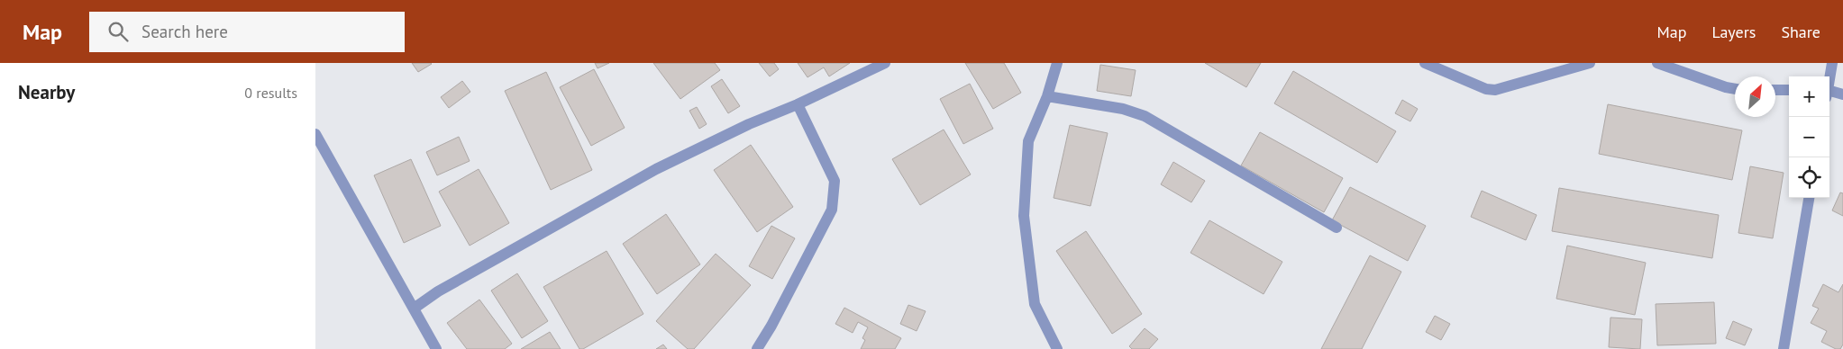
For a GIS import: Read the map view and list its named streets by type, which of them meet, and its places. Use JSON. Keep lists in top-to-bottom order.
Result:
{
  "north": "top right",
  "page": {
    "header": "Map",
    "search": "Search here",
    "nav": ["Map", "Layers", "Share"],
    "heading": ["Nearby", "0 results"],
    "map_buttons": ["+", "−"]
  }
}
